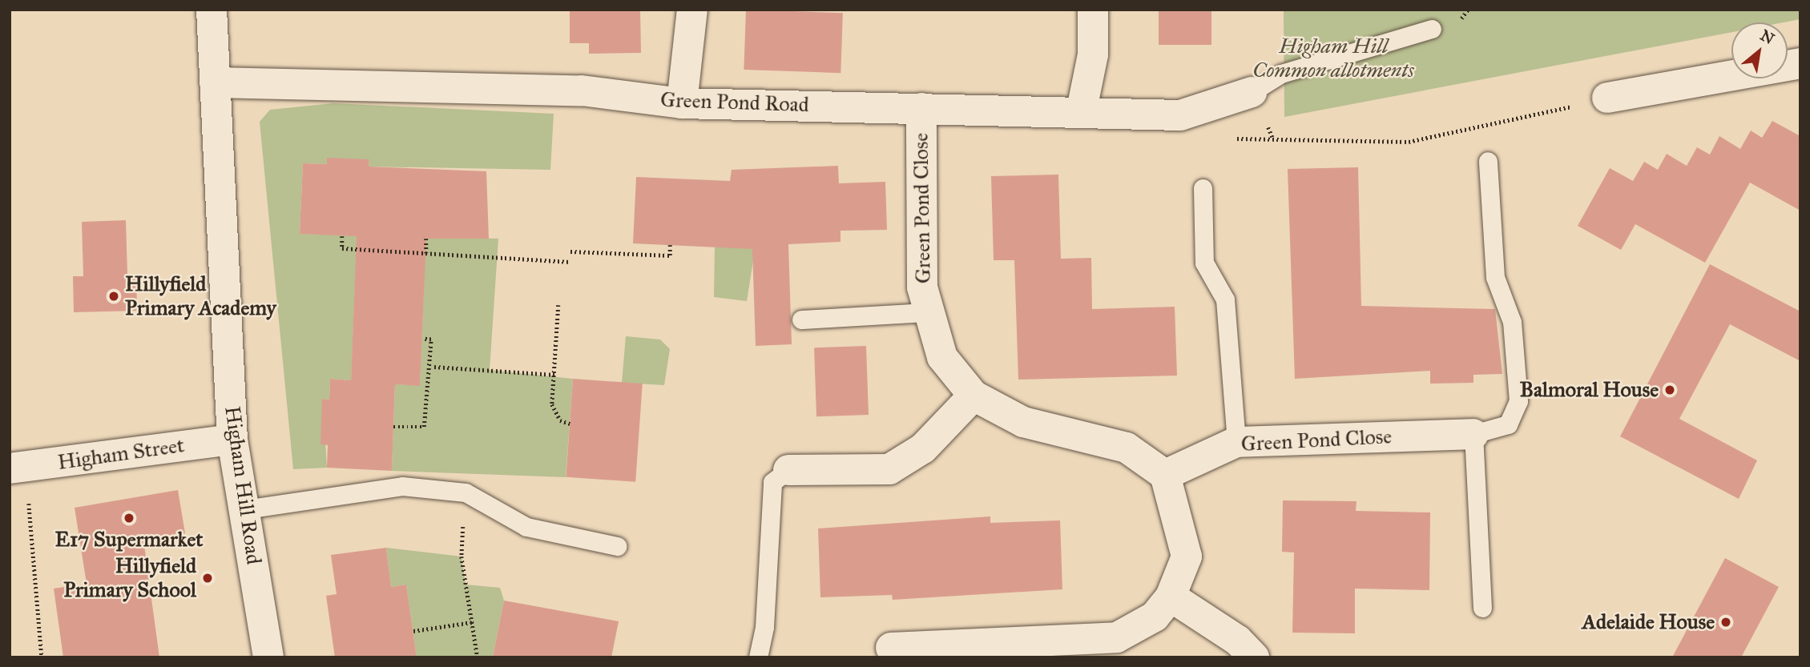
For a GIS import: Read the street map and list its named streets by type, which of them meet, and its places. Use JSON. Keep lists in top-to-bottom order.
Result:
{
  "streets": {
    "street": [
      "Green Pond Road",
      "Green Pond Close",
      "Higham Street",
      "Higham Hill Road"
    ]
  },
  "crossings": [
    ["Green Pond Road", "Green Pond Close"],
    ["Green Pond Road", "Higham Hill Road"],
    ["Higham Street", "Higham Hill Road"]
  ],
  "parks": ["Higham Hill Common allotments"],
  "places": [
    "Hillyfield Primary Academy",
    "Balmoral House",
    "E17 Supermarket",
    "Hillyfield Primary School",
    "Adelaide House"
  ],
  "north": "top right"
}
